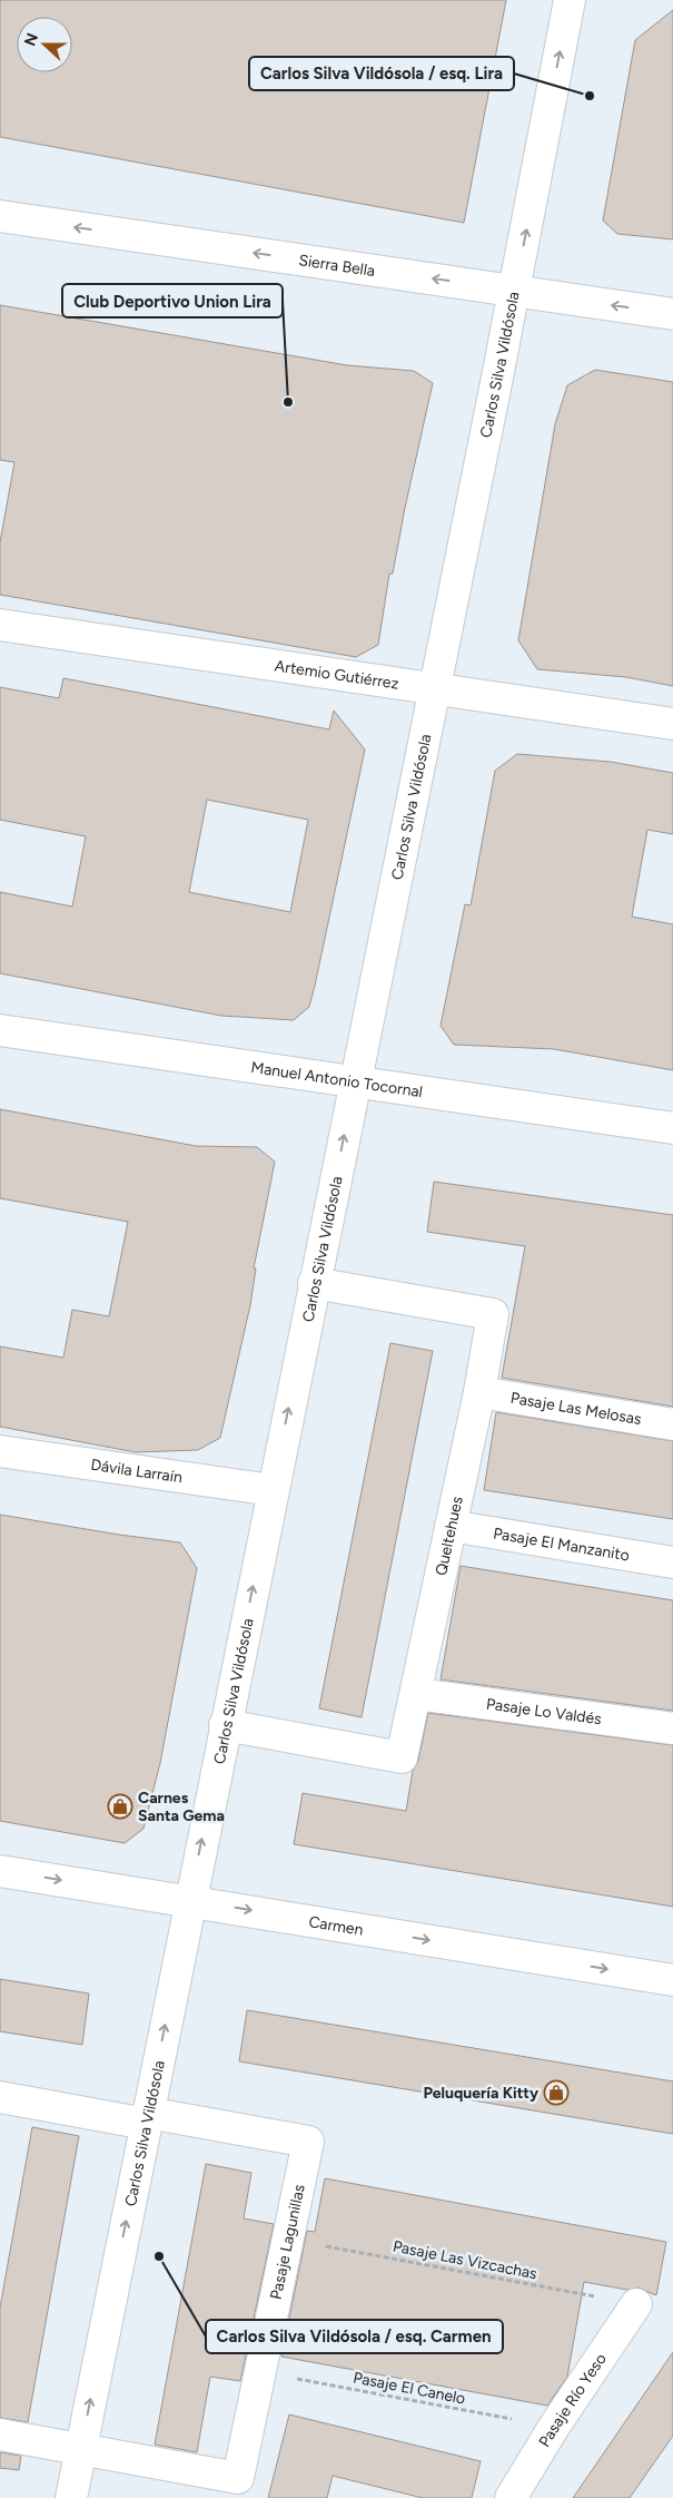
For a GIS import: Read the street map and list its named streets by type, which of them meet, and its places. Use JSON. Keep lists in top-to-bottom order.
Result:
{
  "streets": {
    "street": [
      "Sierra Bella",
      "Carlos Silva Vildósola",
      "Artemio Gutiérrez",
      "Manuel Antonio Tocornal",
      "Pasaje Las Melosas",
      "Dávila Larraín",
      "Queltehues",
      "Pasaje El Manzanito",
      "Pasaje Lo Valdés",
      "Carmen",
      "Pasaje Lagunillas",
      "Pasaje Río Yeso"
    ],
    "path": ["Pasaje Las Vizcachas", "Pasaje El Canelo"]
  },
  "crossings": [
    ["Sierra Bella", "Carlos Silva Vildósola"],
    ["Carlos Silva Vildósola", "Artemio Gutiérrez"],
    ["Carlos Silva Vildósola", "Manuel Antonio Tocornal"],
    ["Carlos Silva Vildósola", "Dávila Larraín"],
    ["Carlos Silva Vildósola", "Queltehues"],
    ["Carlos Silva Vildósola", "Carmen"],
    ["Carlos Silva Vildósola", "Pasaje Lagunillas"],
    ["Pasaje Las Melosas", "Queltehues"],
    ["Queltehues", "Pasaje El Manzanito"],
    ["Queltehues", "Pasaje Lo Valdés"],
    ["Pasaje Lagunillas", "Pasaje Las Vizcachas"],
    ["Pasaje Lagunillas", "Pasaje El Canelo"],
    ["Pasaje Las Vizcachas", "Pasaje Río Yeso"],
    ["Pasaje El Canelo", "Pasaje Río Yeso"]
  ],
  "one_way": ["Sierra Bella", "Carlos Silva Vildósola", "Carmen"],
  "places": {
    "other": ["Carlos Silva Vildósola / esq. Lira", "Club Deportivo Union Lira", "Carlos Silva Vildósola / esq. Carmen"],
    "shop": ["Carnes Santa Gema", "Peluquería Kitty"]
  },
  "north": "left"
}
